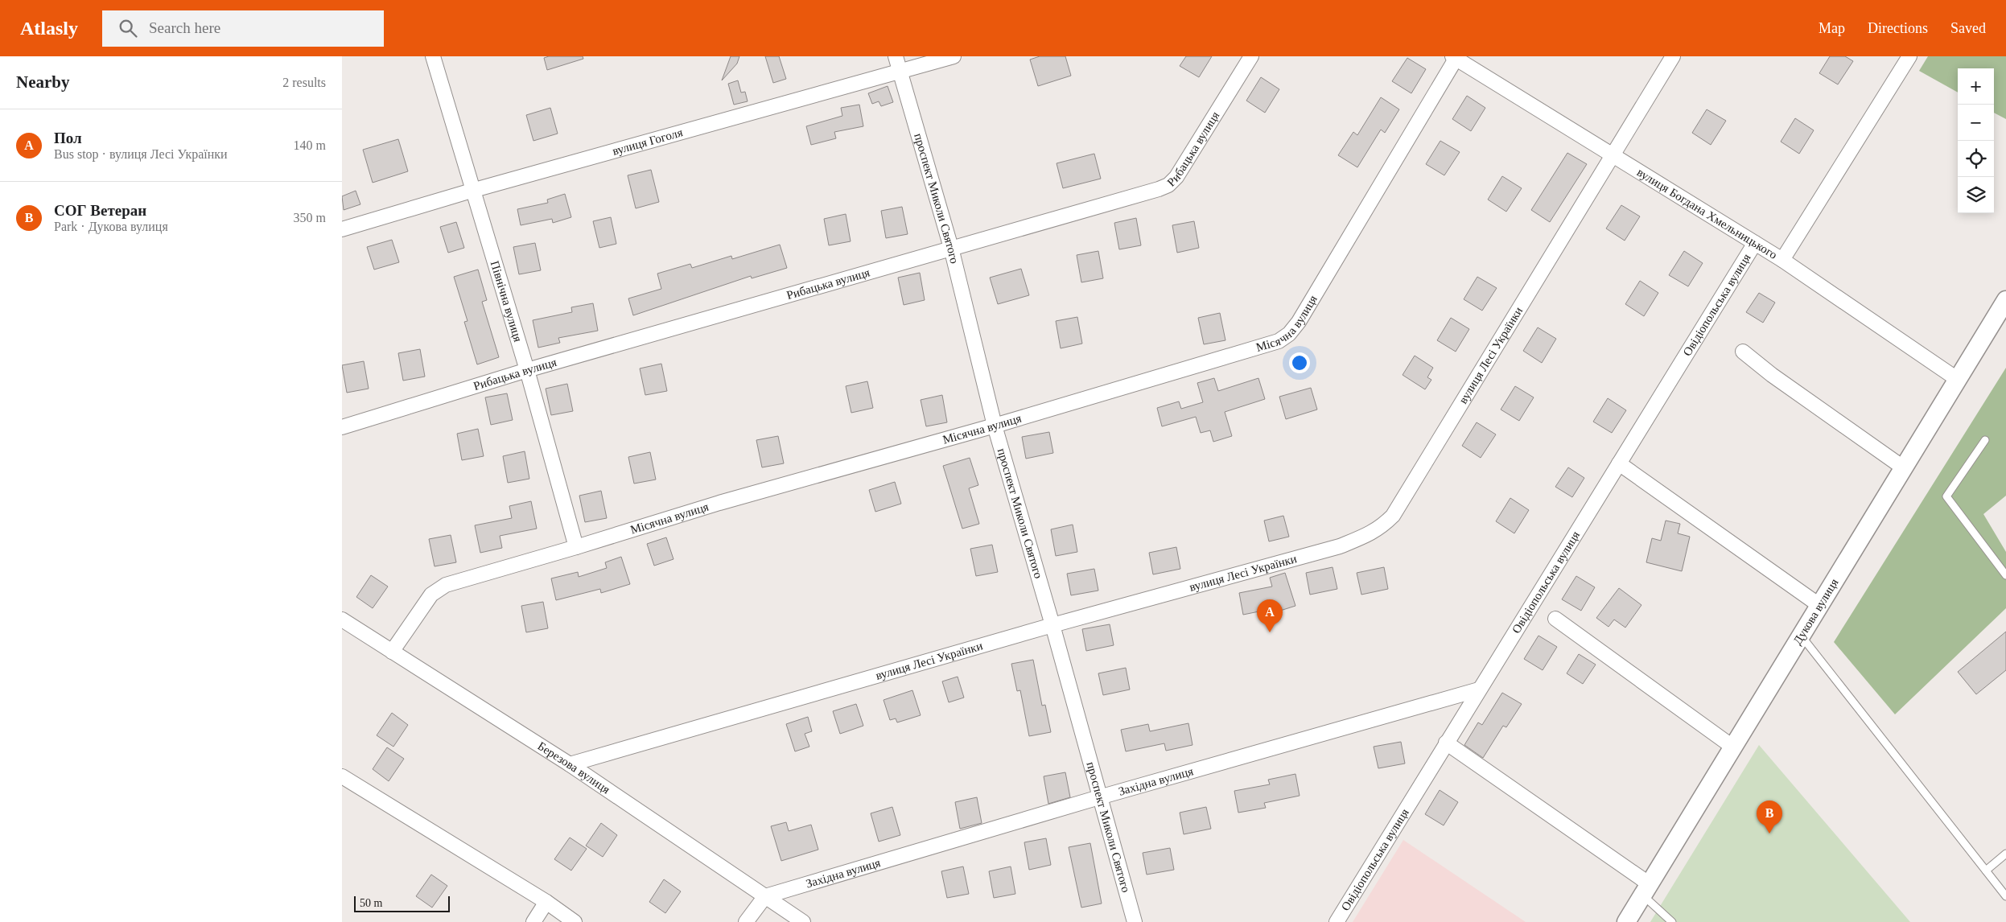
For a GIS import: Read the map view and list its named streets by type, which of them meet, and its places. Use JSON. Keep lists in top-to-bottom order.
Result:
{
  "streets": {
    "street": [
      "вулиця Гоголя",
      "Рибацька вулиця",
      "проспект Миколи Святого",
      "вулиця Богдана Хмельницького",
      "Північна вулиця",
      "Овідіопольська вулиця",
      "Місячна вулиця",
      "вулиця Лесі Українки",
      "Дукова вулиця",
      "Березова вулиця",
      "Західна вулиця"
    ]
  },
  "crossings": [
    ["вулиця Гоголя", "проспект Миколи Святого"],
    ["вулиця Гоголя", "Північна вулиця"],
    ["Рибацька вулиця", "проспект Миколи Святого"],
    ["Рибацька вулиця", "Північна вулиця"],
    ["проспект Миколи Святого", "Місячна вулиця"],
    ["проспект Миколи Святого", "вулиця Лесі Українки"],
    ["проспект Миколи Святого", "Західна вулиця"],
    ["вулиця Богдана Хмельницького", "Овідіопольська вулиця"],
    ["вулиця Богдана Хмельницького", "Місячна вулиця"],
    ["вулиця Богдана Хмельницького", "вулиця Лесі Українки"],
    ["вулиця Богдана Хмельницького", "Дукова вулиця"],
    ["Північна вулиця", "Місячна вулиця"],
    ["Овідіопольська вулиця", "Західна вулиця"],
    ["Місячна вулиця", "Березова вулиця"],
    ["вулиця Лесі Українки", "Березова вулиця"],
    ["Березова вулиця", "Західна вулиця"]
  ],
  "scale_bar": "50 m",
  "page": {
    "header": "Atlasly",
    "search": "Search here",
    "nav": ["Map", "Directions", "Saved"],
    "heading": ["Nearby", "2 results"],
    "map_buttons": ["+", "−"],
    "list": [
      {
        "mark": "A",
        "name": "Пол",
        "note": "Bus stop · вулиця Лесі Українки",
        "value": "140 m"
      },
      {
        "mark": "B",
        "name": "СОГ Ветеран",
        "note": "Park · Дукова вулиця",
        "value": "350 m"
      }
    ],
    "pins": ["A", "B"],
    "scale": "50 m"
  }
}
